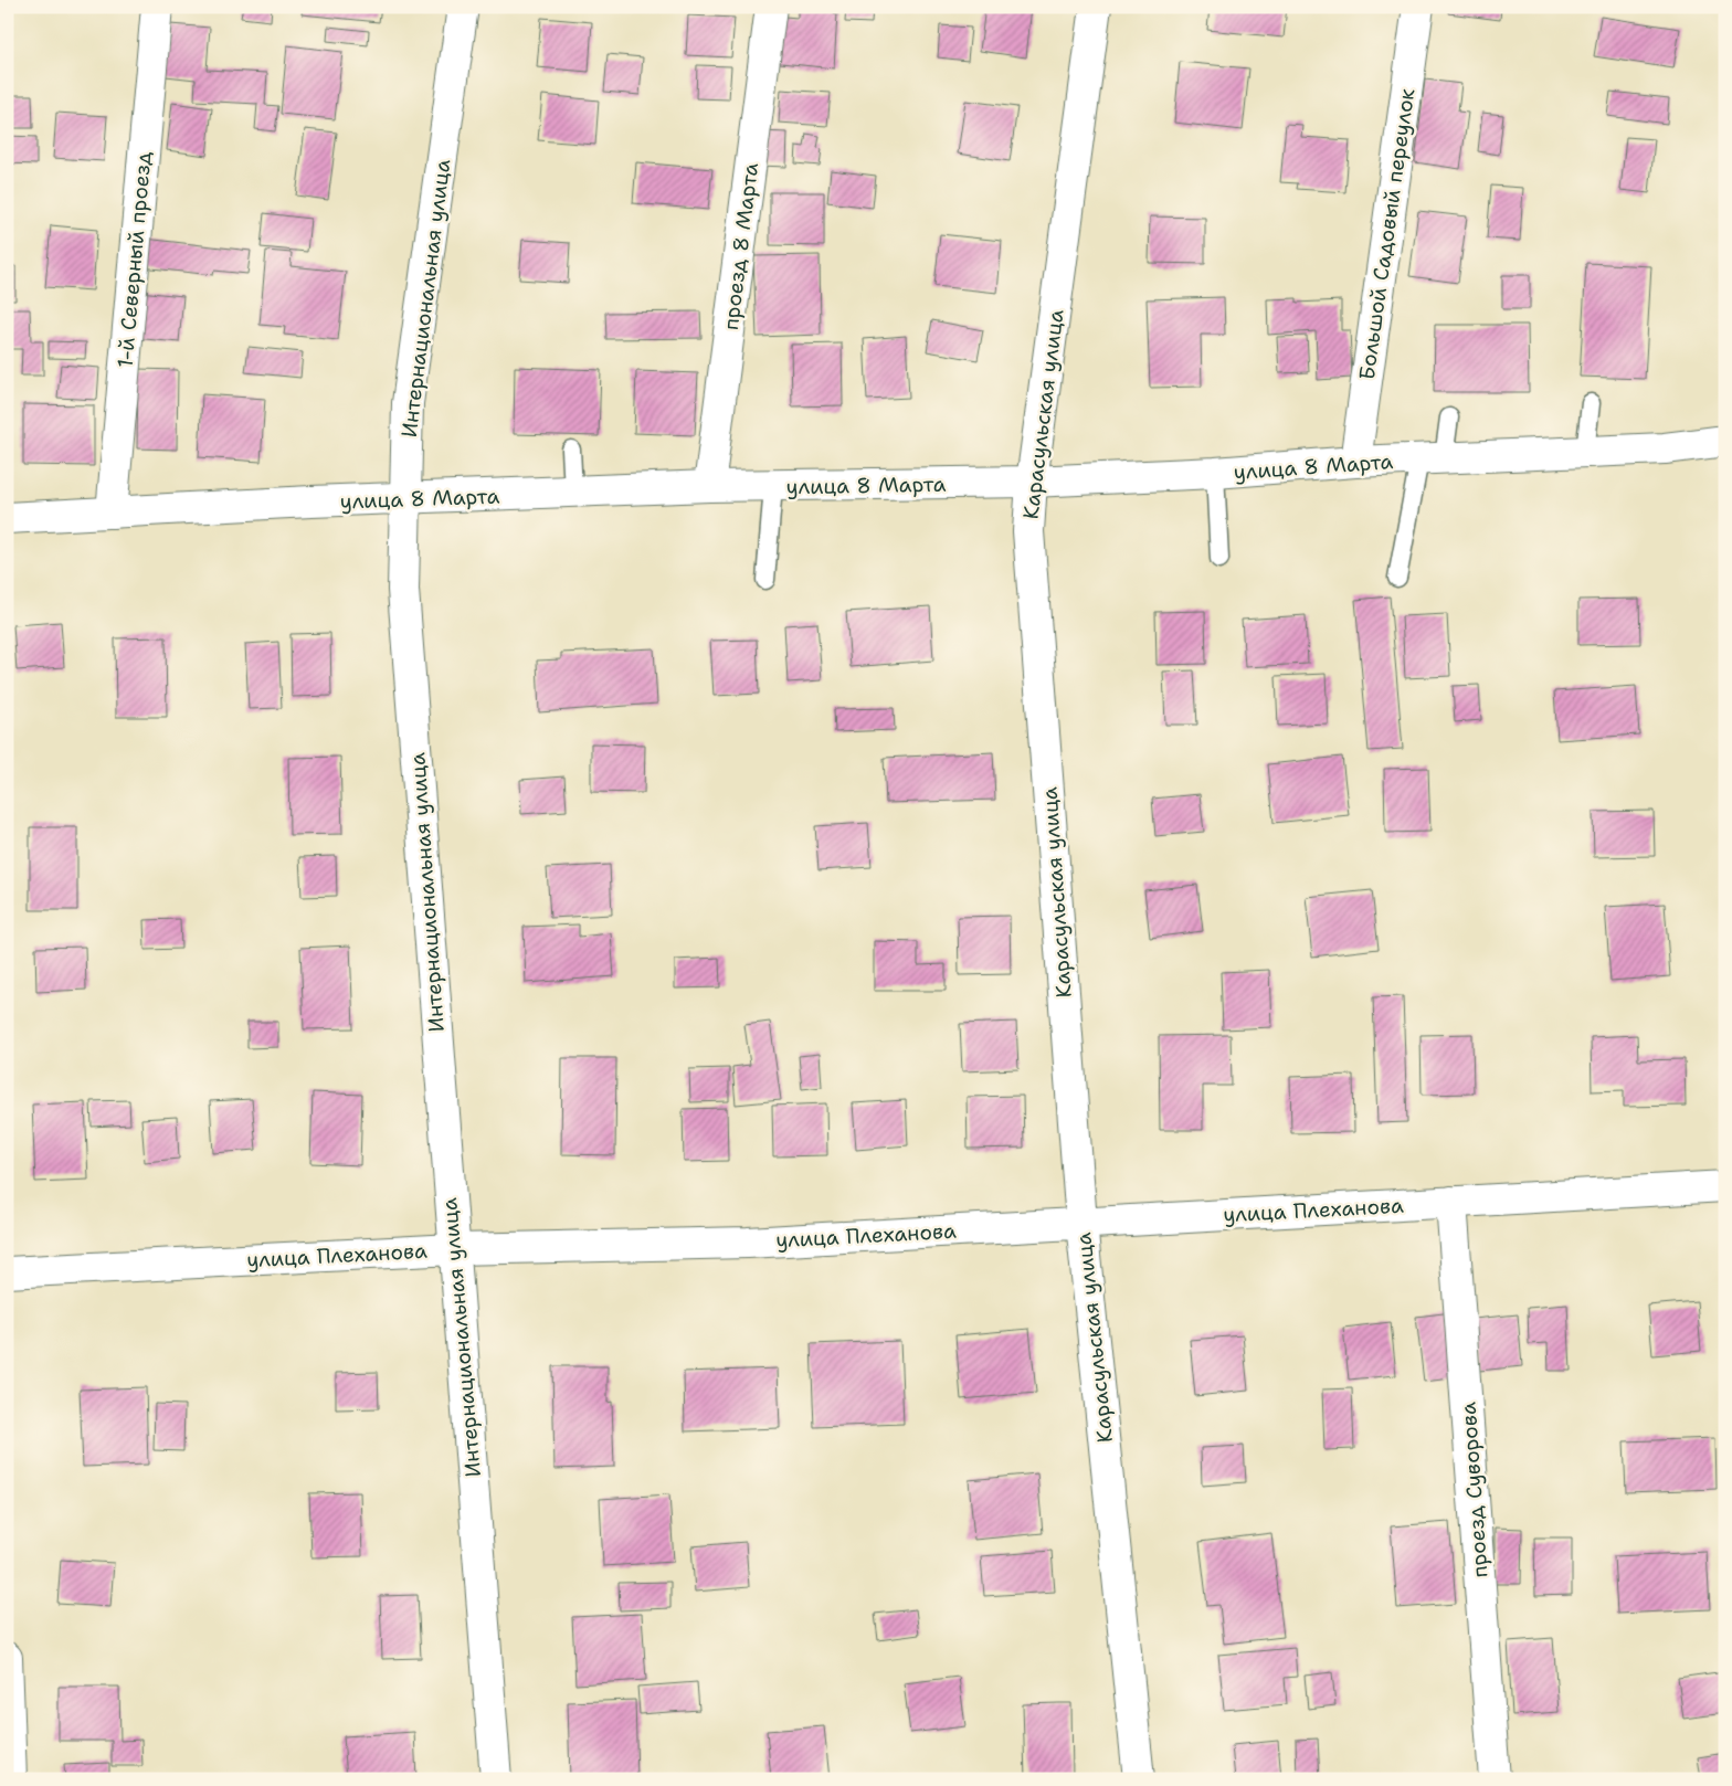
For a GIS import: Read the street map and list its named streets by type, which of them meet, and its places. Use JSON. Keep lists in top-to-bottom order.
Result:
{
  "streets": {
    "street": [
      "Большой Садовый переулок",
      "проезд 8 Марта",
      "1-й Северный проезд",
      "Интернациональная улица",
      "Карасульская улица",
      "улица 8 Марта",
      "улица Плеханова",
      "проезд Суворова"
    ]
  },
  "crossings": [
    ["Большой Садовый переулок", "улица 8 Марта"],
    ["проезд 8 Марта", "улица 8 Марта"],
    ["1-й Северный проезд", "улица 8 Марта"],
    ["Интернациональная улица", "улица 8 Марта"],
    ["Интернациональная улица", "улица Плеханова"],
    ["Карасульская улица", "улица 8 Марта"],
    ["Карасульская улица", "улица Плеханова"],
    ["улица Плеханова", "проезд Суворова"]
  ]
}
